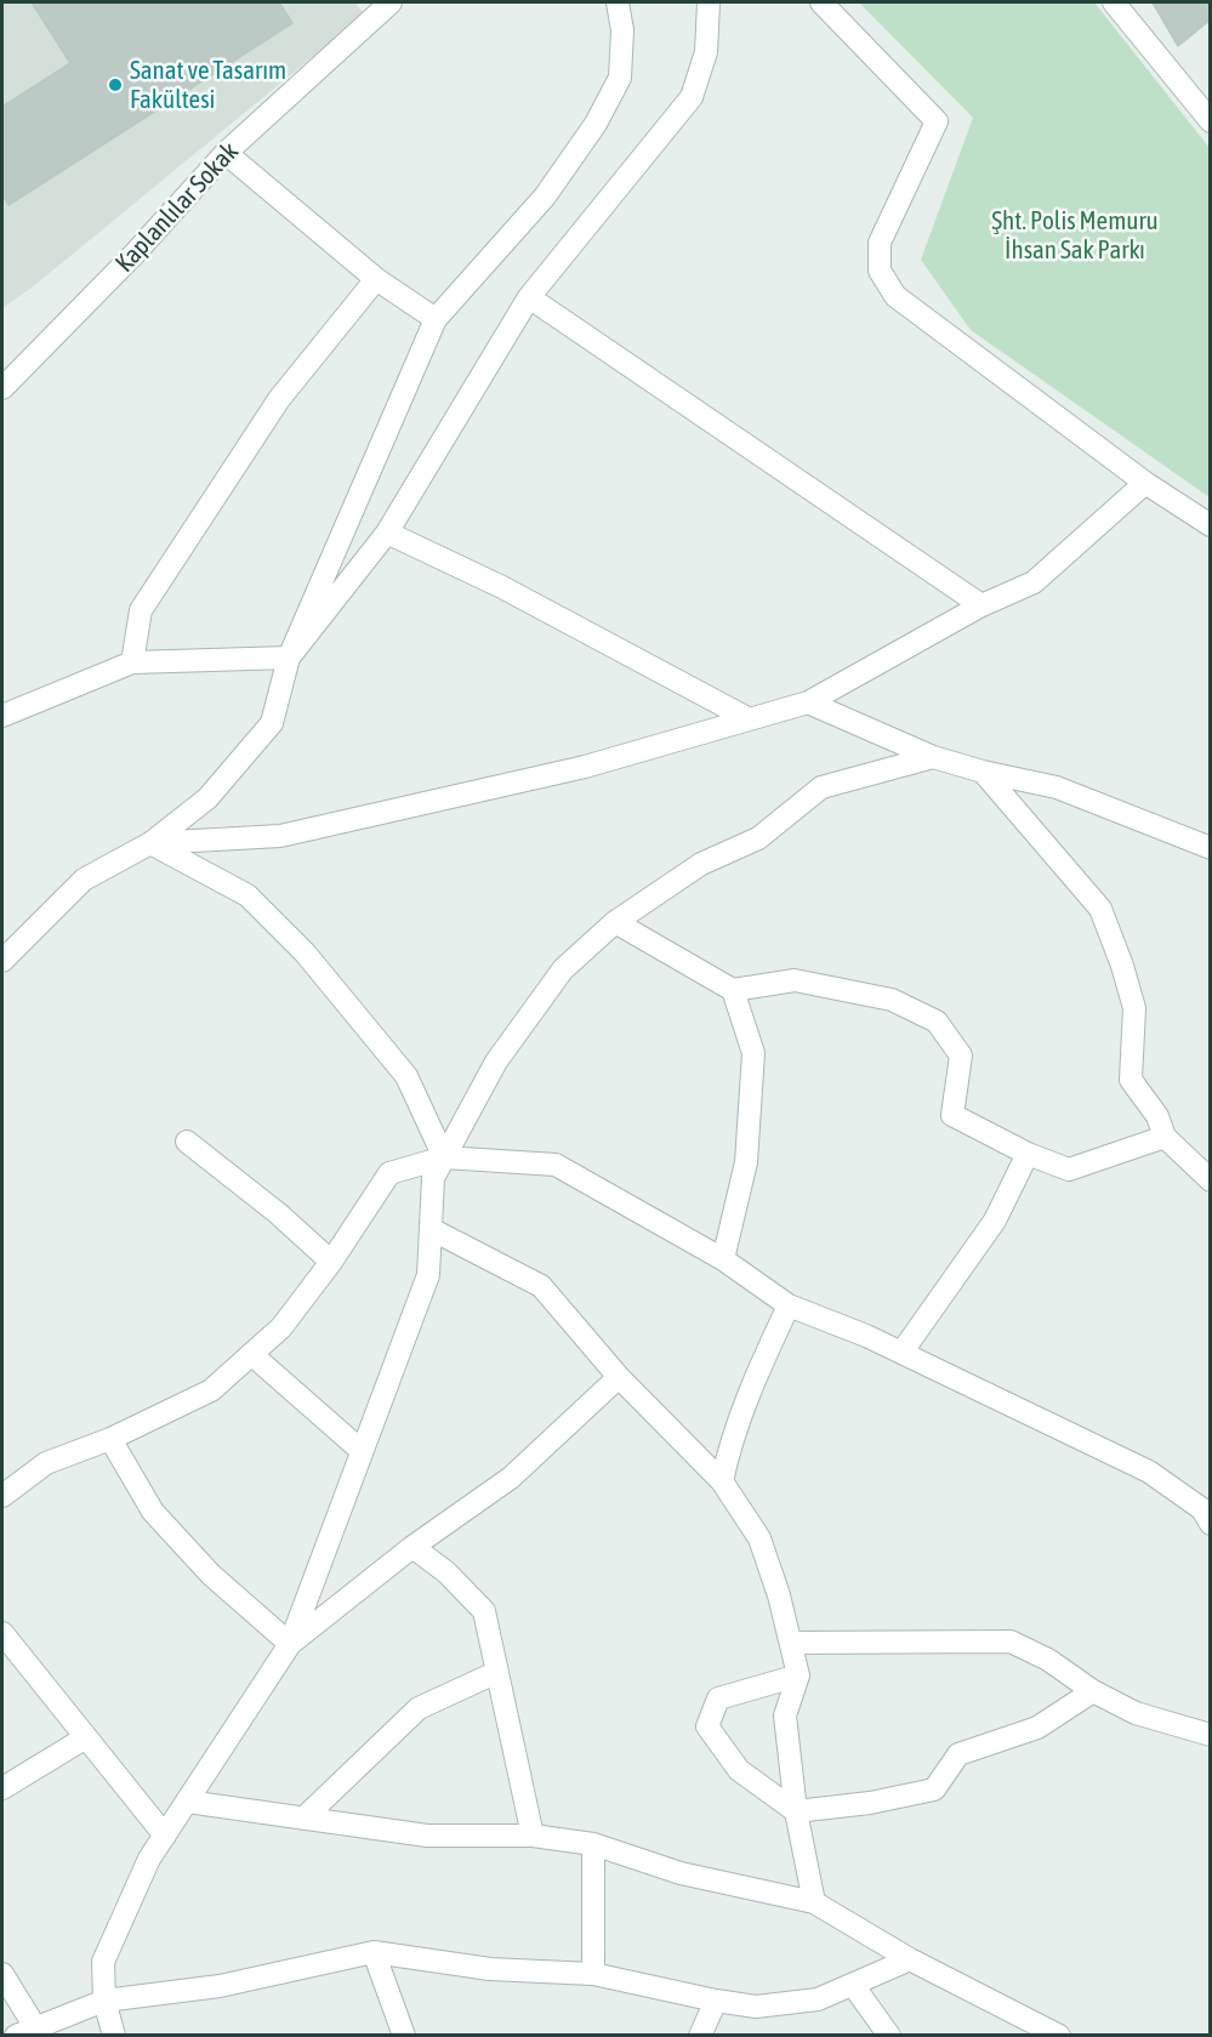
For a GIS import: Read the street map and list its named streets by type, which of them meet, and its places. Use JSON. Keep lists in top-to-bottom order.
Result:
{
  "streets": {
    "street": ["Kaplanlılar Sokak"]
  },
  "parks": ["Şht. Polis Memuru İhsan Sak Parkı"],
  "places": ["Sanat ve Tasarım Fakültesi"]
}
